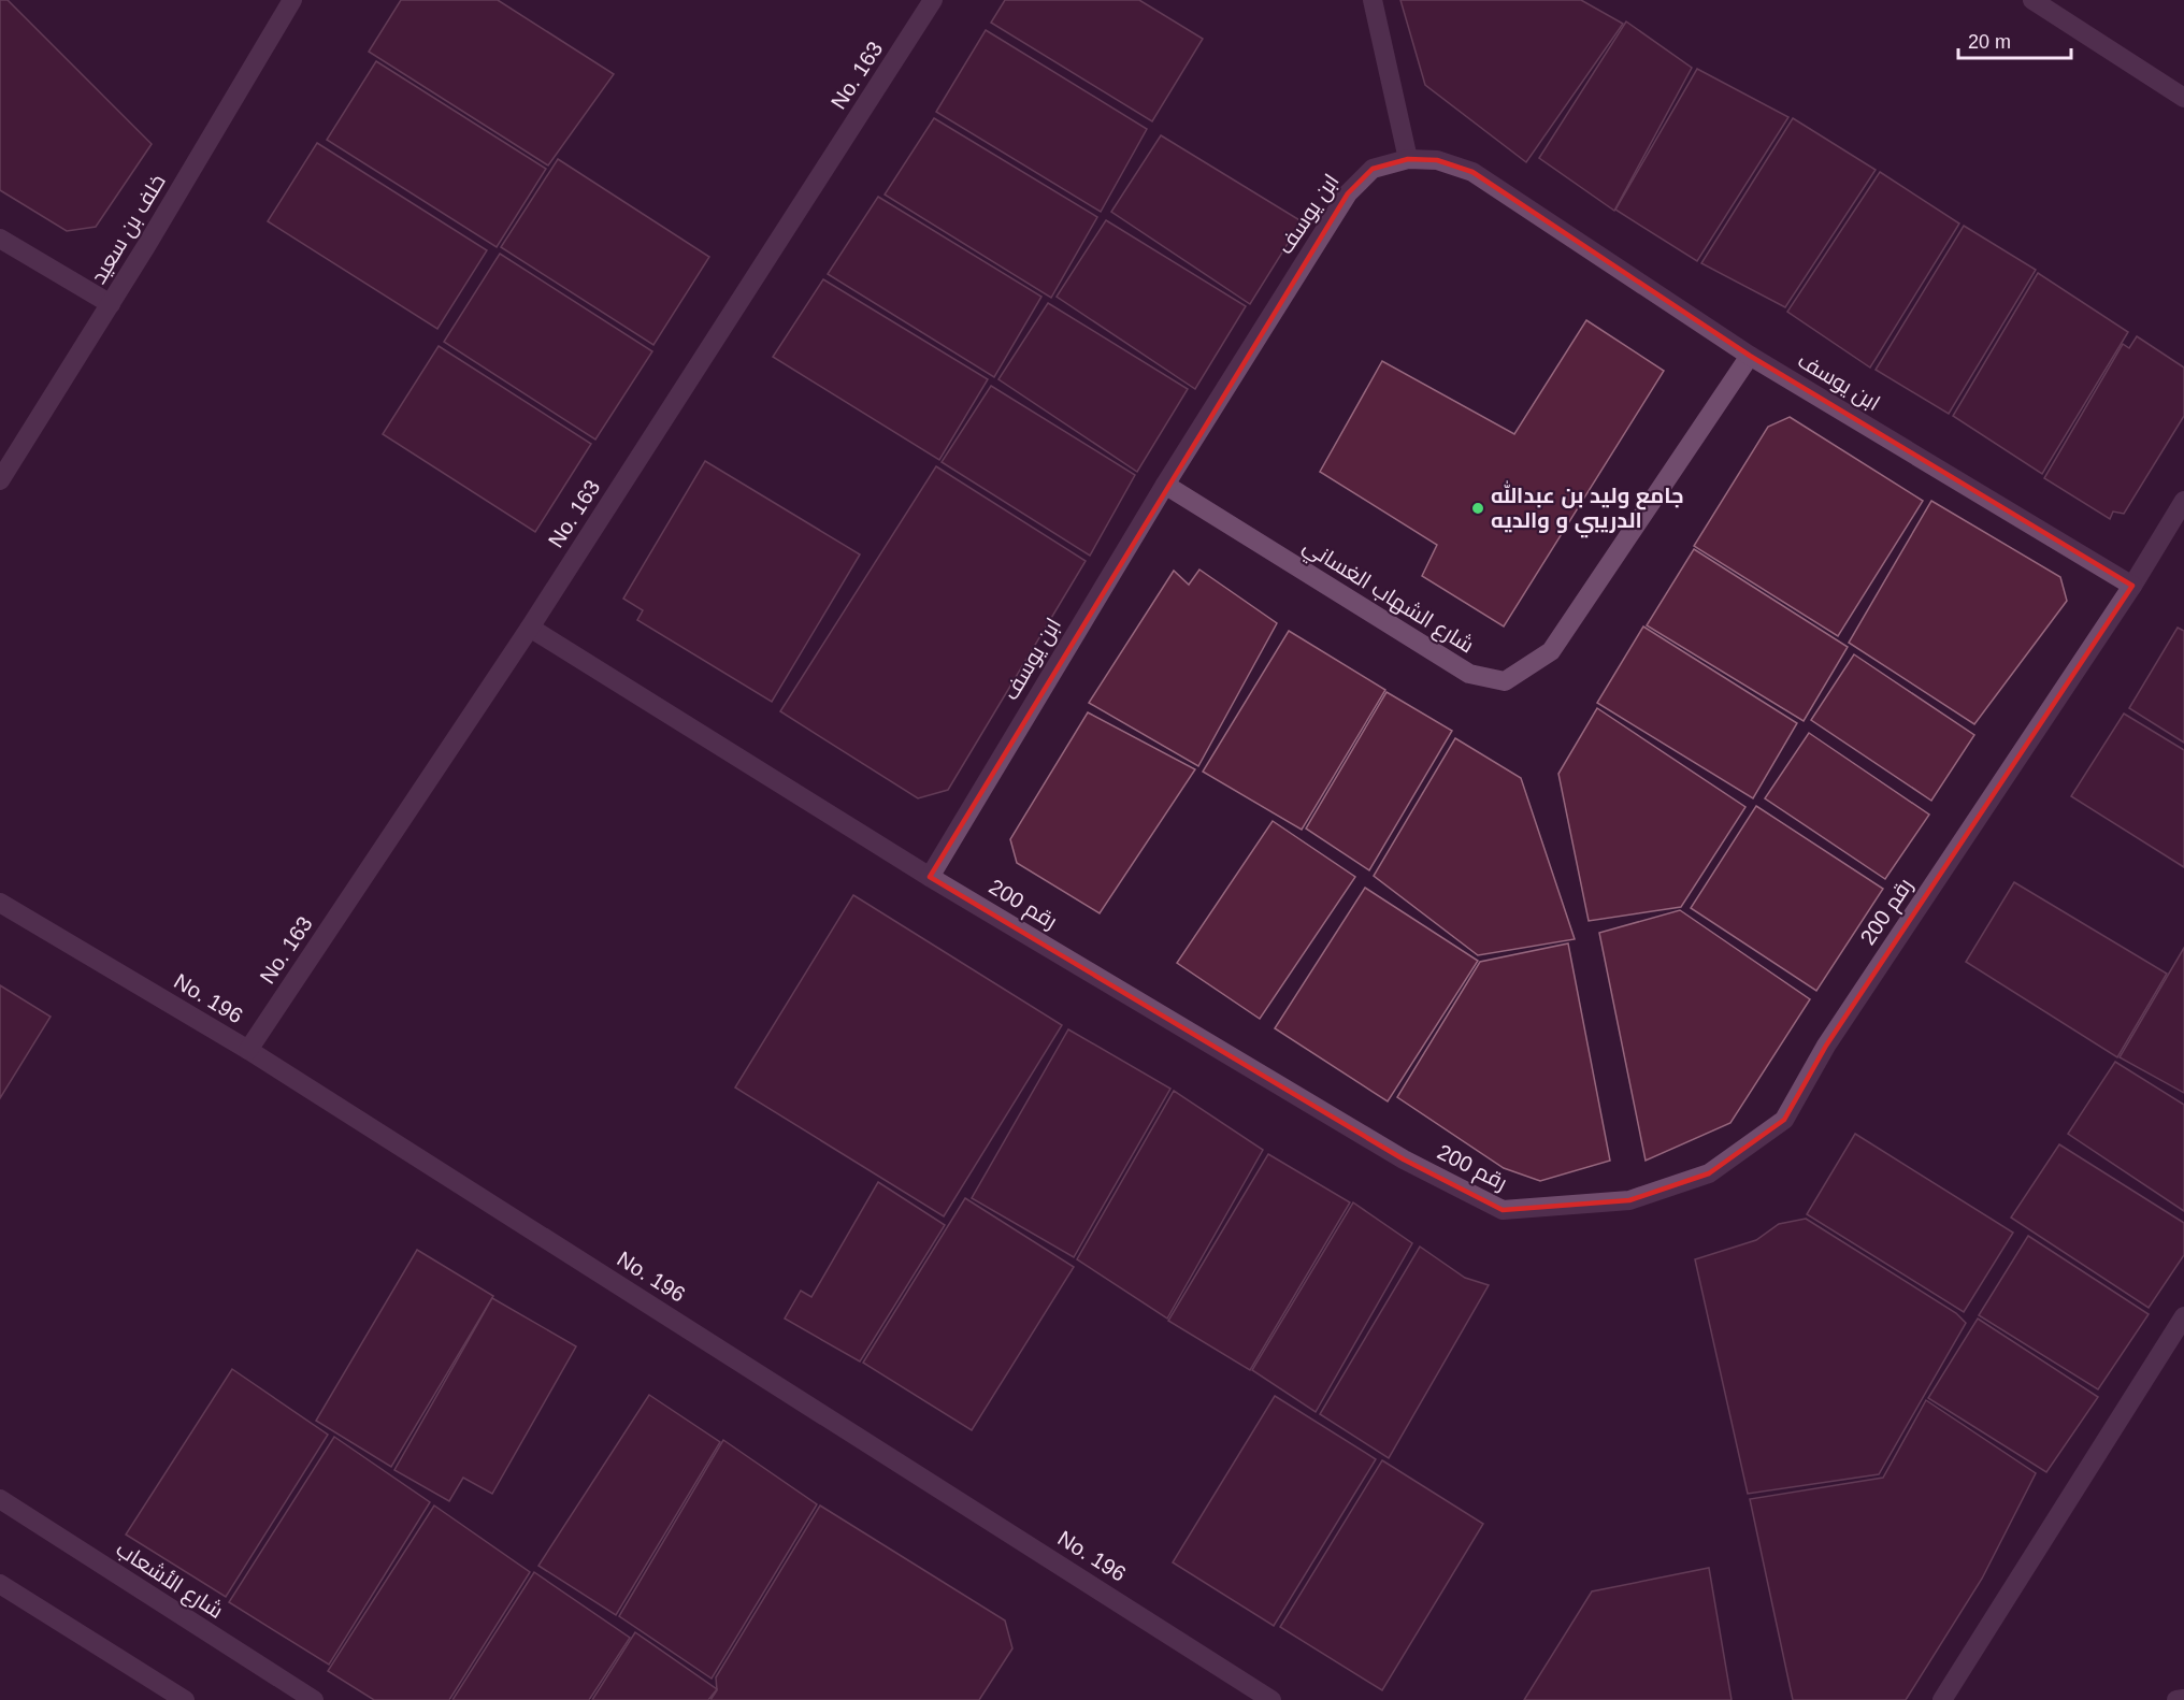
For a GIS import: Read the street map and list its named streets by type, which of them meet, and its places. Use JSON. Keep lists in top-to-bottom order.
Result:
{
  "streets": {
    "street": [
      "No. 163",
      "ابن يوسف",
      "خلف بن سعيد",
      "شارع الشهاب الغساني",
      "رقم 200",
      "No. 196",
      "شارع الأشعاب"
    ]
  },
  "crossings": [
    ["No. 163", "رقم 200"],
    ["No. 163", "No. 196"],
    ["ابن يوسف", "شارع الشهاب الغساني"],
    ["ابن يوسف", "رقم 200"]
  ],
  "places": ["جامع وليد بن عبدالله الدريبي و والديه"],
  "scale_bar": "20 m"
}
